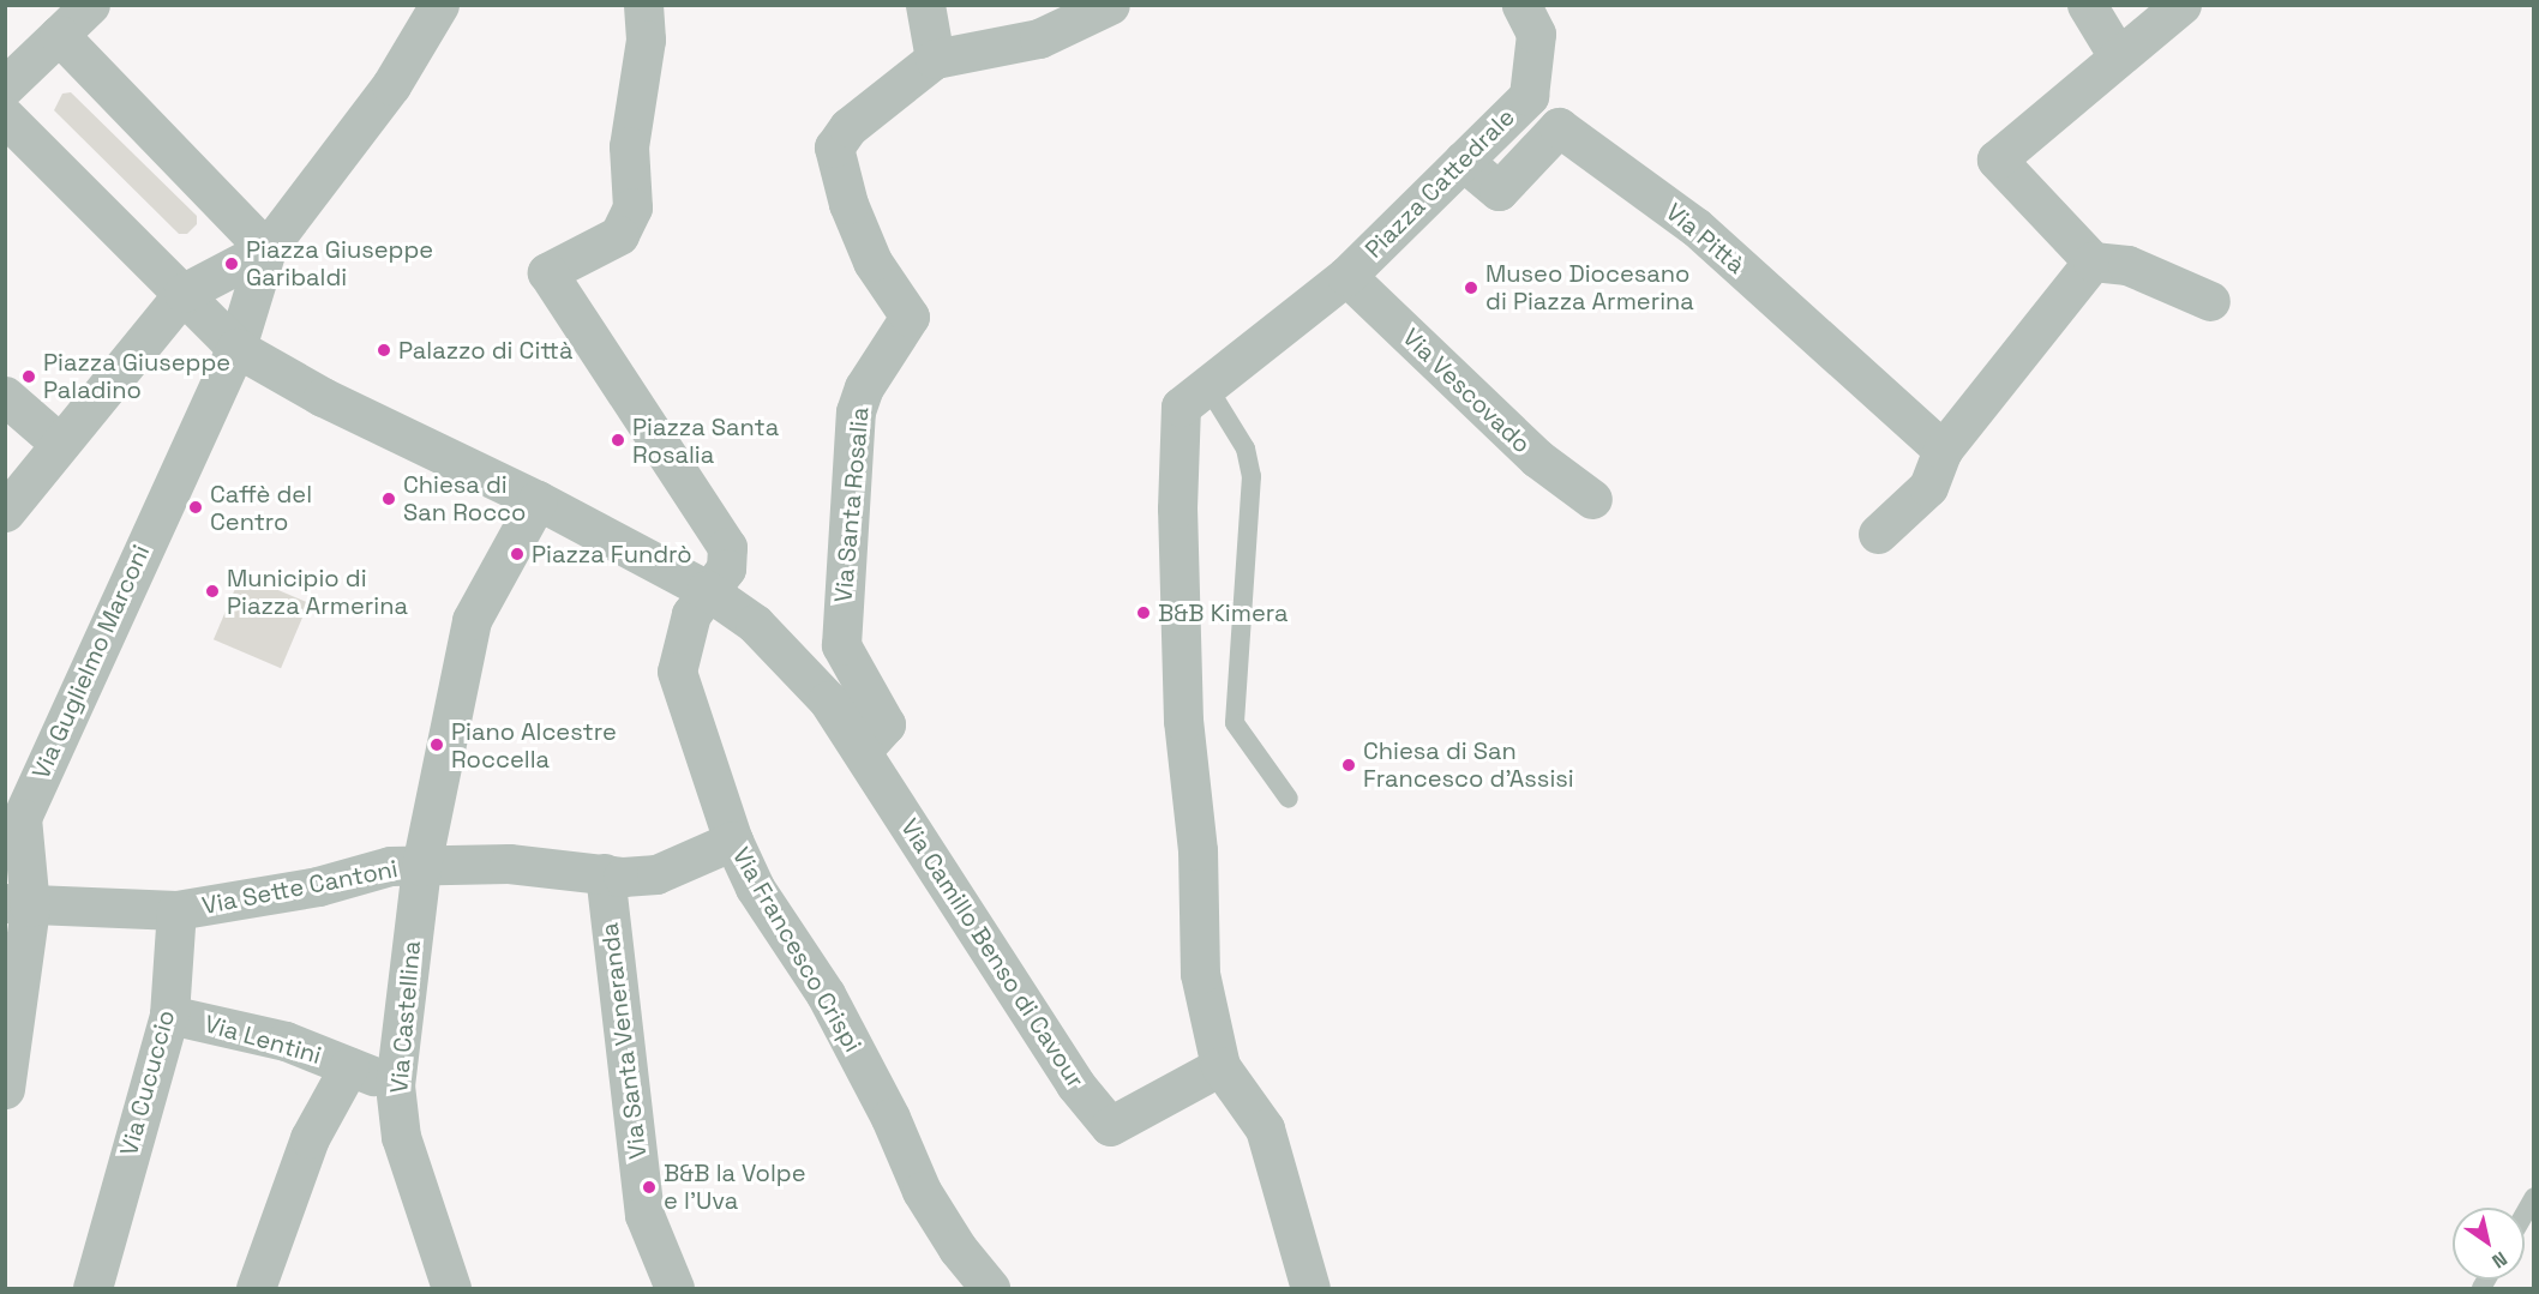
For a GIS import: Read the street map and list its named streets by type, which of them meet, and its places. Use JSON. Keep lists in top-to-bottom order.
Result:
{
  "streets": {
    "street": [
      "Piazza Cattedrale",
      "Via Pittà",
      "Via Vescovado",
      "Via Santa Rosalia",
      "Via Guglielmo Marconi",
      "Via Sette Cantoni",
      "Via Francesco Crispi",
      "Via Camillo Benso di Cavour",
      "Via Castellina",
      "Via Lentini",
      "Via Santa Veneranda",
      "Via Cucuccio"
    ]
  },
  "crossings": [
    ["Piazza Cattedrale", "Via Pittà"],
    ["Piazza Cattedrale", "Via Vescovado"],
    ["Piazza Cattedrale", "Via Camillo Benso di Cavour"],
    ["Via Santa Rosalia", "Via Camillo Benso di Cavour"],
    ["Via Guglielmo Marconi", "Via Camillo Benso di Cavour"],
    ["Via Sette Cantoni", "Via Francesco Crispi"],
    ["Via Sette Cantoni", "Via Castellina"],
    ["Via Sette Cantoni", "Via Santa Veneranda"],
    ["Via Sette Cantoni", "Via Cucuccio"],
    ["Via Francesco Crispi", "Via Camillo Benso di Cavour"],
    ["Via Castellina", "Via Lentini"],
    ["Via Lentini", "Via Cucuccio"]
  ],
  "places": [
    "Piazza Giuseppe Garibaldi",
    "Museo Diocesano di Piazza Armerina",
    "Palazzo di Città",
    "Piazza Giuseppe Paladino",
    "Piazza Santa Rosalia",
    "Chiesa di San Rocco",
    "Caffè del Centro",
    "Piazza Fundrò",
    "Municipio di Piazza Armerina",
    "B&B Kimera",
    "Piano Alcestre Roccella",
    "Chiesa di San Francesco d'Assisi",
    "B&B la Volpe e l'Uva"
  ],
  "north": "bottom right"
}
